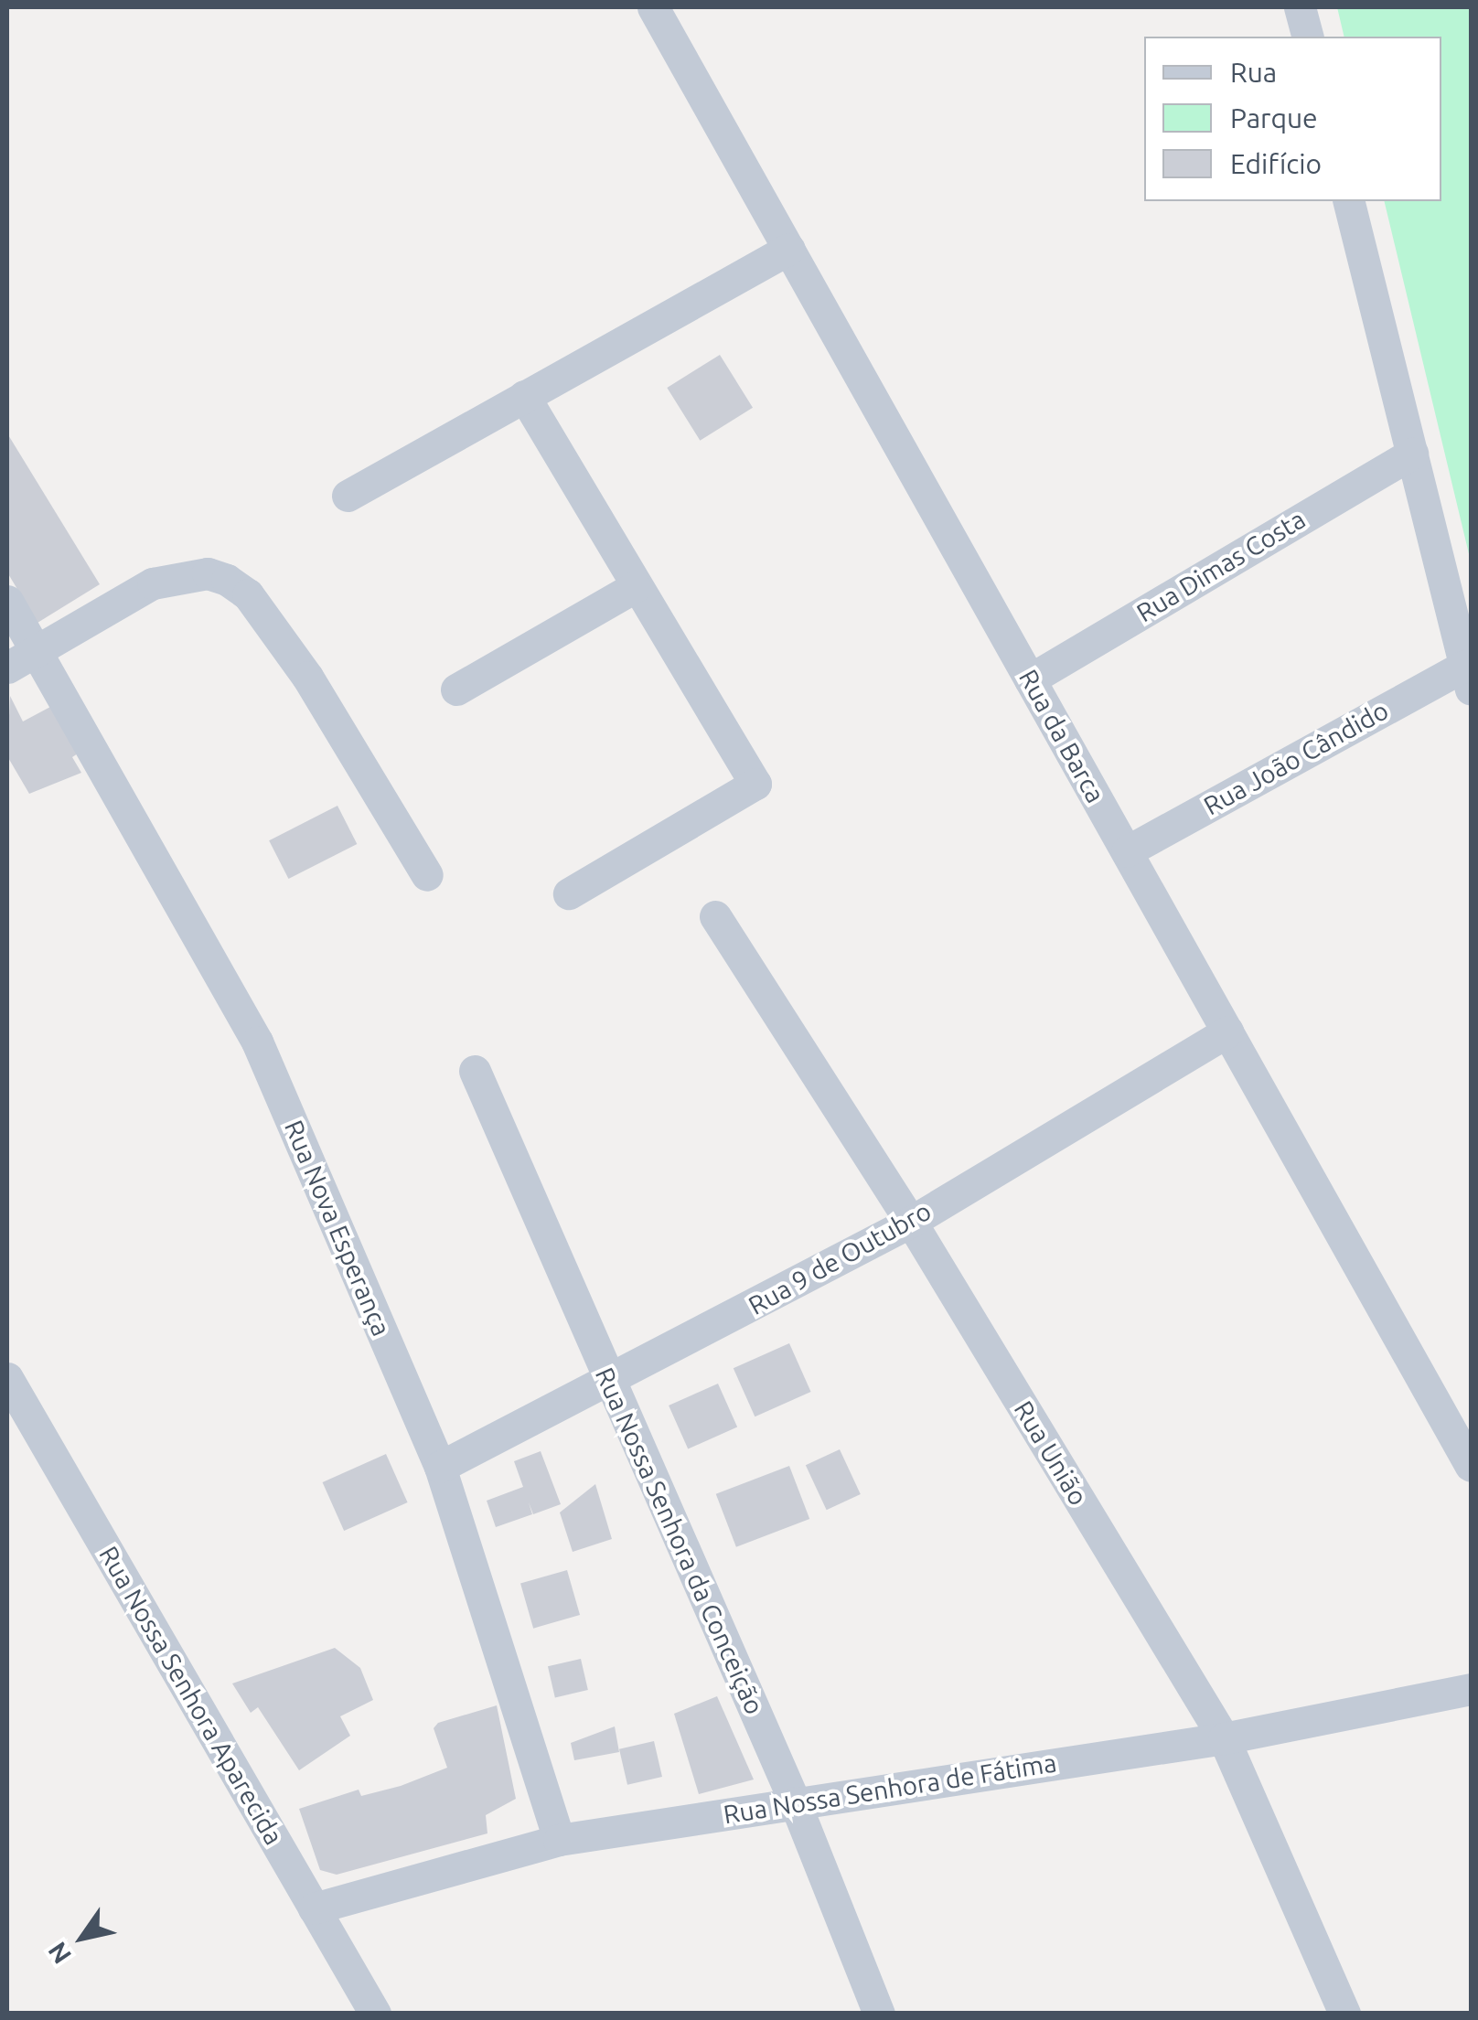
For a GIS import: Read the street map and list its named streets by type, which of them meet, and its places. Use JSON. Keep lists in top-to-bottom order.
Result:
{
  "streets": {
    "street": [
      "Rua Dimas Costa",
      "Rua da Barca",
      "Rua João Cândido",
      "Rua Nova Esperança",
      "Rua 9 de Outubro",
      "Rua União",
      "Rua Nossa Senhora da Conceição",
      "Rua Nossa Senhora Aparecida",
      "Rua Nossa Senhora de Fátima"
    ]
  },
  "crossings": [
    ["Rua Dimas Costa", "Rua da Barca"],
    ["Rua da Barca", "Rua João Cândido"],
    ["Rua da Barca", "Rua 9 de Outubro"],
    ["Rua Nova Esperança", "Rua 9 de Outubro"],
    ["Rua Nova Esperança", "Rua Nossa Senhora de Fátima"],
    ["Rua 9 de Outubro", "Rua União"],
    ["Rua 9 de Outubro", "Rua Nossa Senhora da Conceição"],
    ["Rua União", "Rua Nossa Senhora de Fátima"],
    ["Rua Nossa Senhora da Conceição", "Rua Nossa Senhora de Fátima"],
    ["Rua Nossa Senhora Aparecida", "Rua Nossa Senhora de Fátima"]
  ],
  "legend": ["Rua", "Parque", "Edifício"],
  "north": "bottom left"
}
